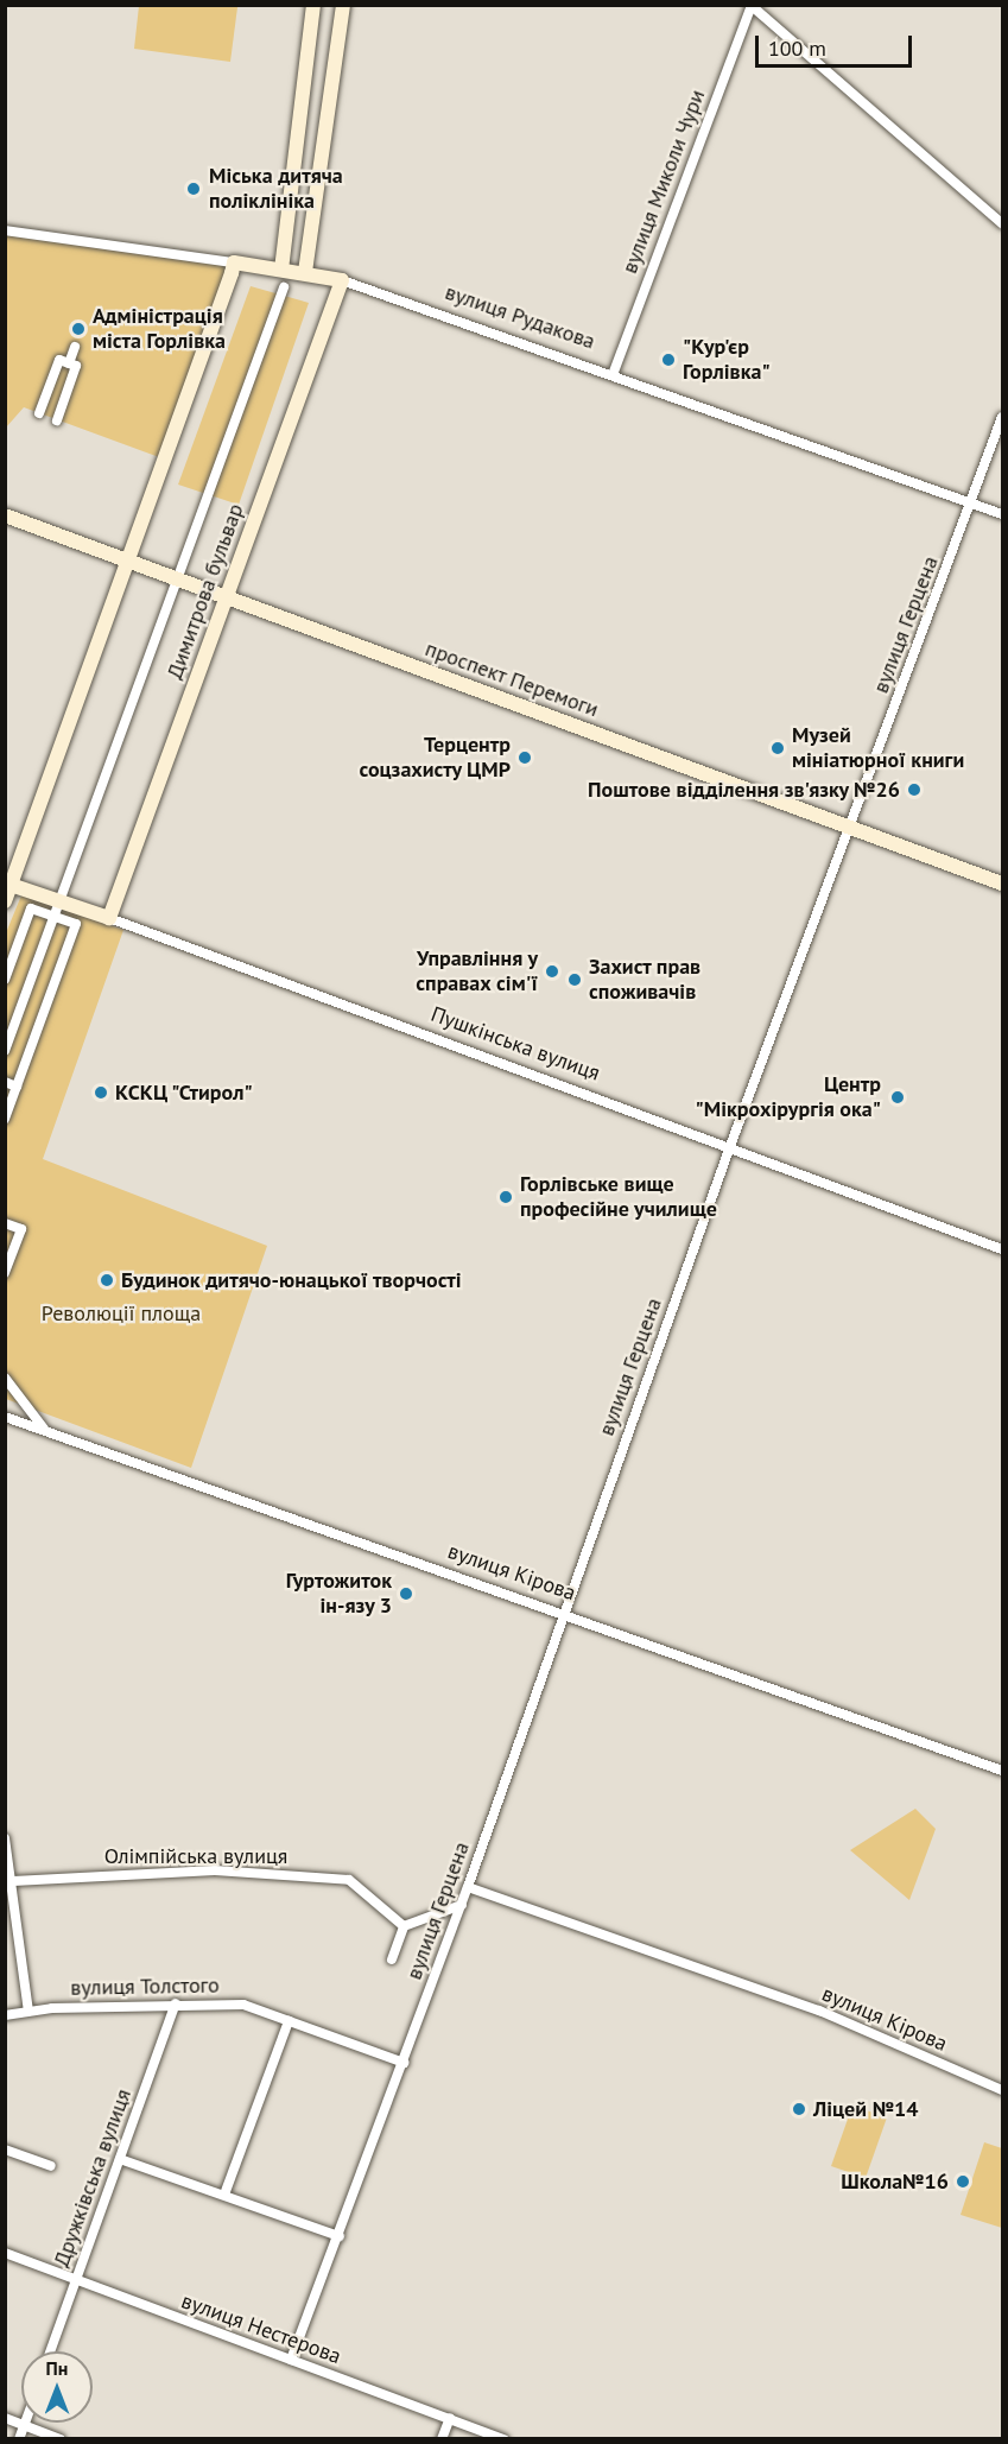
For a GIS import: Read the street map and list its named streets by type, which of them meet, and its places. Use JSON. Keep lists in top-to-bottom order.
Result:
{
  "streets": {
    "street": [
      "вулиця Миколи Чури",
      "вулиця Рудакова",
      "Димитрова бульвар",
      "вулиця Герцена",
      "проспект Перемоги",
      "Пушкінська вулиця",
      "вулиця Кірова",
      "Олімпійська вулиця",
      "вулиця Толстого",
      "Дружківська вулиця",
      "вулиця Нестерова"
    ]
  },
  "crossings": [
    ["вулиця Миколи Чури", "вулиця Рудакова"],
    ["вулиця Рудакова", "Димитрова бульвар"],
    ["вулиця Рудакова", "вулиця Герцена"],
    ["Димитрова бульвар", "проспект Перемоги"],
    ["Димитрова бульвар", "Пушкінська вулиця"],
    ["вулиця Герцена", "проспект Перемоги"],
    ["вулиця Герцена", "Пушкінська вулиця"],
    ["вулиця Герцена", "вулиця Кірова"],
    ["вулиця Герцена", "вулиця Толстого"],
    ["вулиця Герцена", "вулиця Нестерова"],
    ["вулиця Толстого", "Дружківська вулиця"],
    ["Дружківська вулиця", "вулиця Нестерова"]
  ],
  "parks": ["Революції площа"],
  "places": [
    "Міська дитяча поліклініка",
    "Адміністрація міста Горлівка",
    "\"Кур'єр Горлівка\"",
    "Музей мініатюрної книги",
    "Терцентр соцзахисту ЦМР",
    "Поштове відділення зв'язку №26",
    "Управління у справах сім'ї",
    "Захист прав споживачів",
    "КСКЦ \"Стирол\"",
    "Центр \"Мікрохірургія ока\"",
    "Горлівське вище професійне училище",
    "Будинок дитячо-юнацької творчості",
    "Гуртожиток ін-язу 3",
    "Ліцей №14",
    "Школа№16"
  ],
  "scale_bar": "100 m",
  "north": "top"
}
